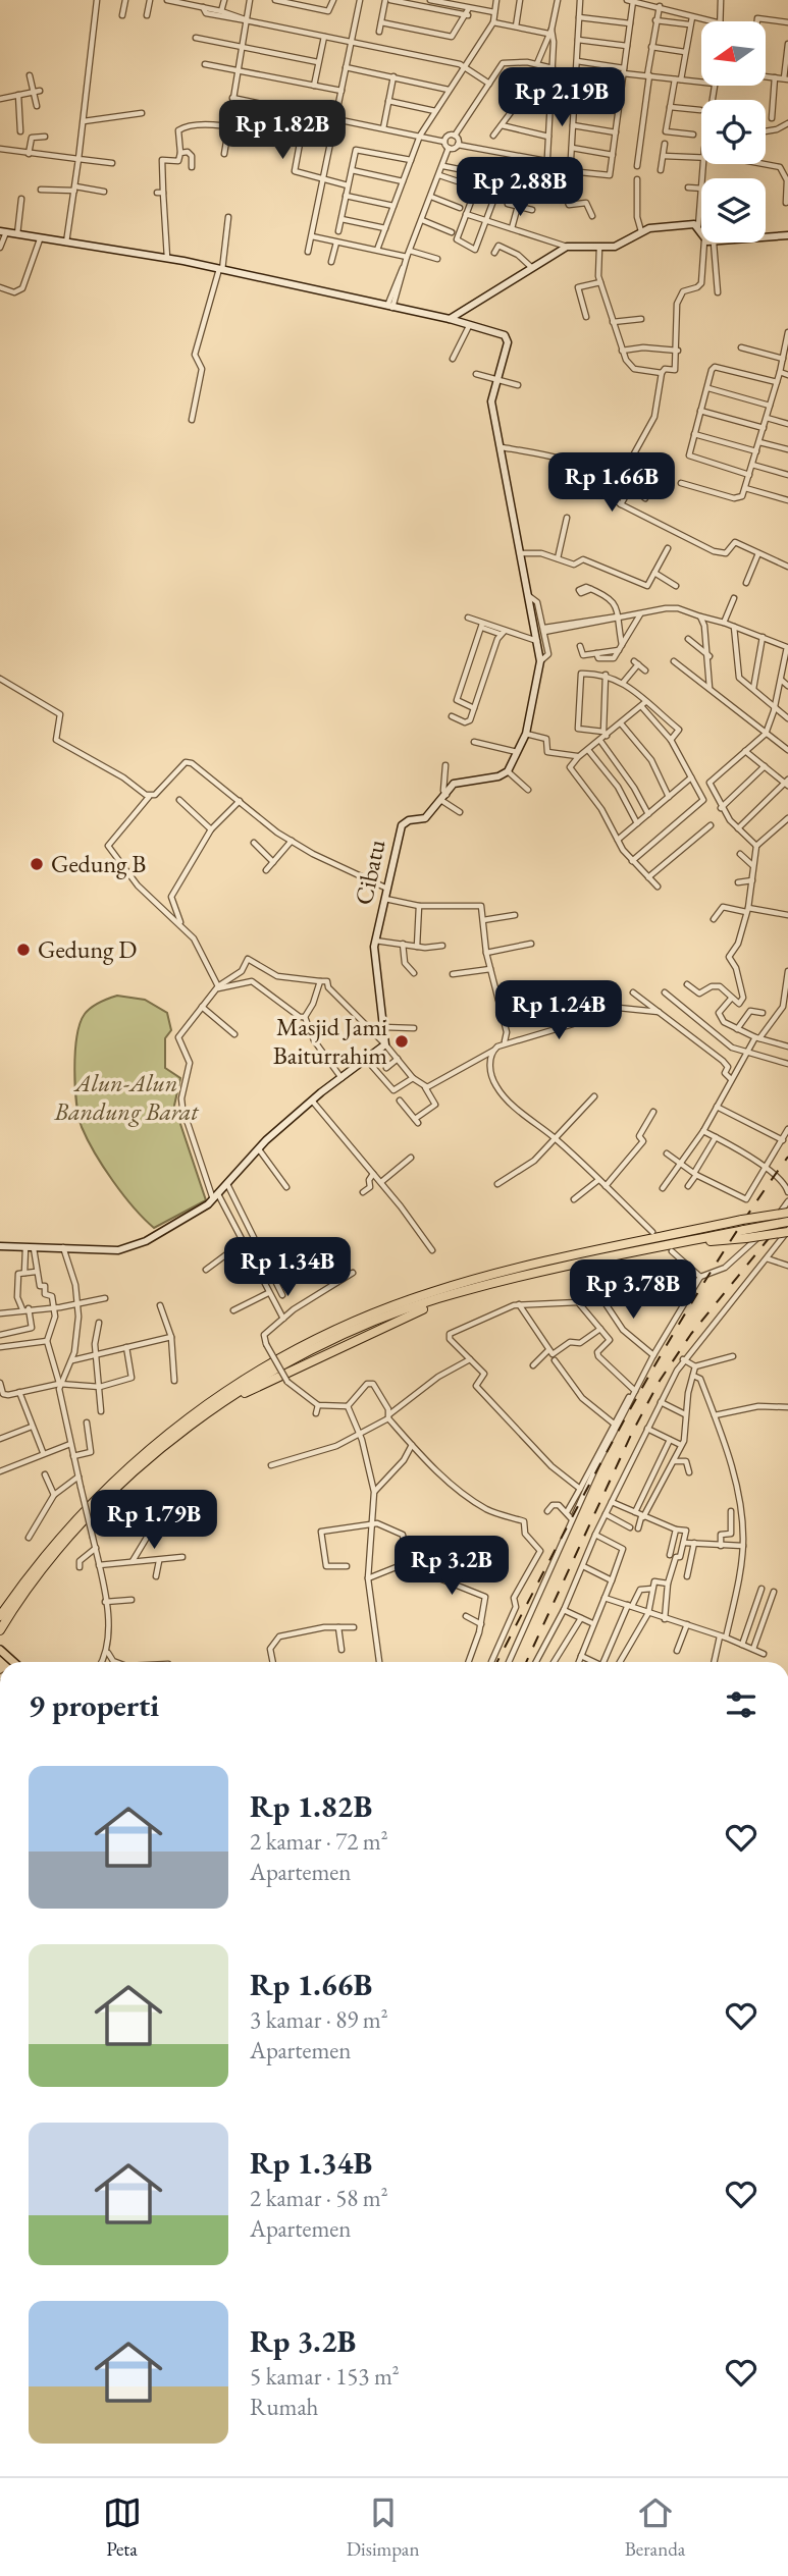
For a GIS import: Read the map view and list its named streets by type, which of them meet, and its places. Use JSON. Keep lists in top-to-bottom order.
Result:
{
  "streets": {
    "street": ["Cibatu"]
  },
  "parks": ["Alun-Alun Bandung Barat"],
  "places": ["Gedung B", "Gedung D", "Masjid Jami Baiturrahim"],
  "north": "left",
  "page": {
    "price": [
      "Rp 2.19B",
      "Rp 1.82B",
      "Rp 2.88B",
      "Rp 1.66B",
      "Rp 1.24B",
      "Rp 1.34B",
      "Rp 3.78B",
      "Rp 1.79B",
      "Rp 3.2B"
    ],
    "heading": "9 properti",
    "list": [
      {
        "name": "Rp 1.82B",
        "note": "2 kamar · 72 m² · Apartemen"
      },
      {
        "name": "Rp 1.66B",
        "note": "3 kamar · 89 m² · Apartemen"
      },
      {
        "name": "Rp 1.34B",
        "note": "2 kamar · 58 m² · Apartemen"
      },
      {
        "name": "Rp 3.2B",
        "note": "5 kamar · 153 m² · Rumah"
      }
    ],
    "tabs": ["Peta", "Disimpan", "Beranda"]
  }
}
